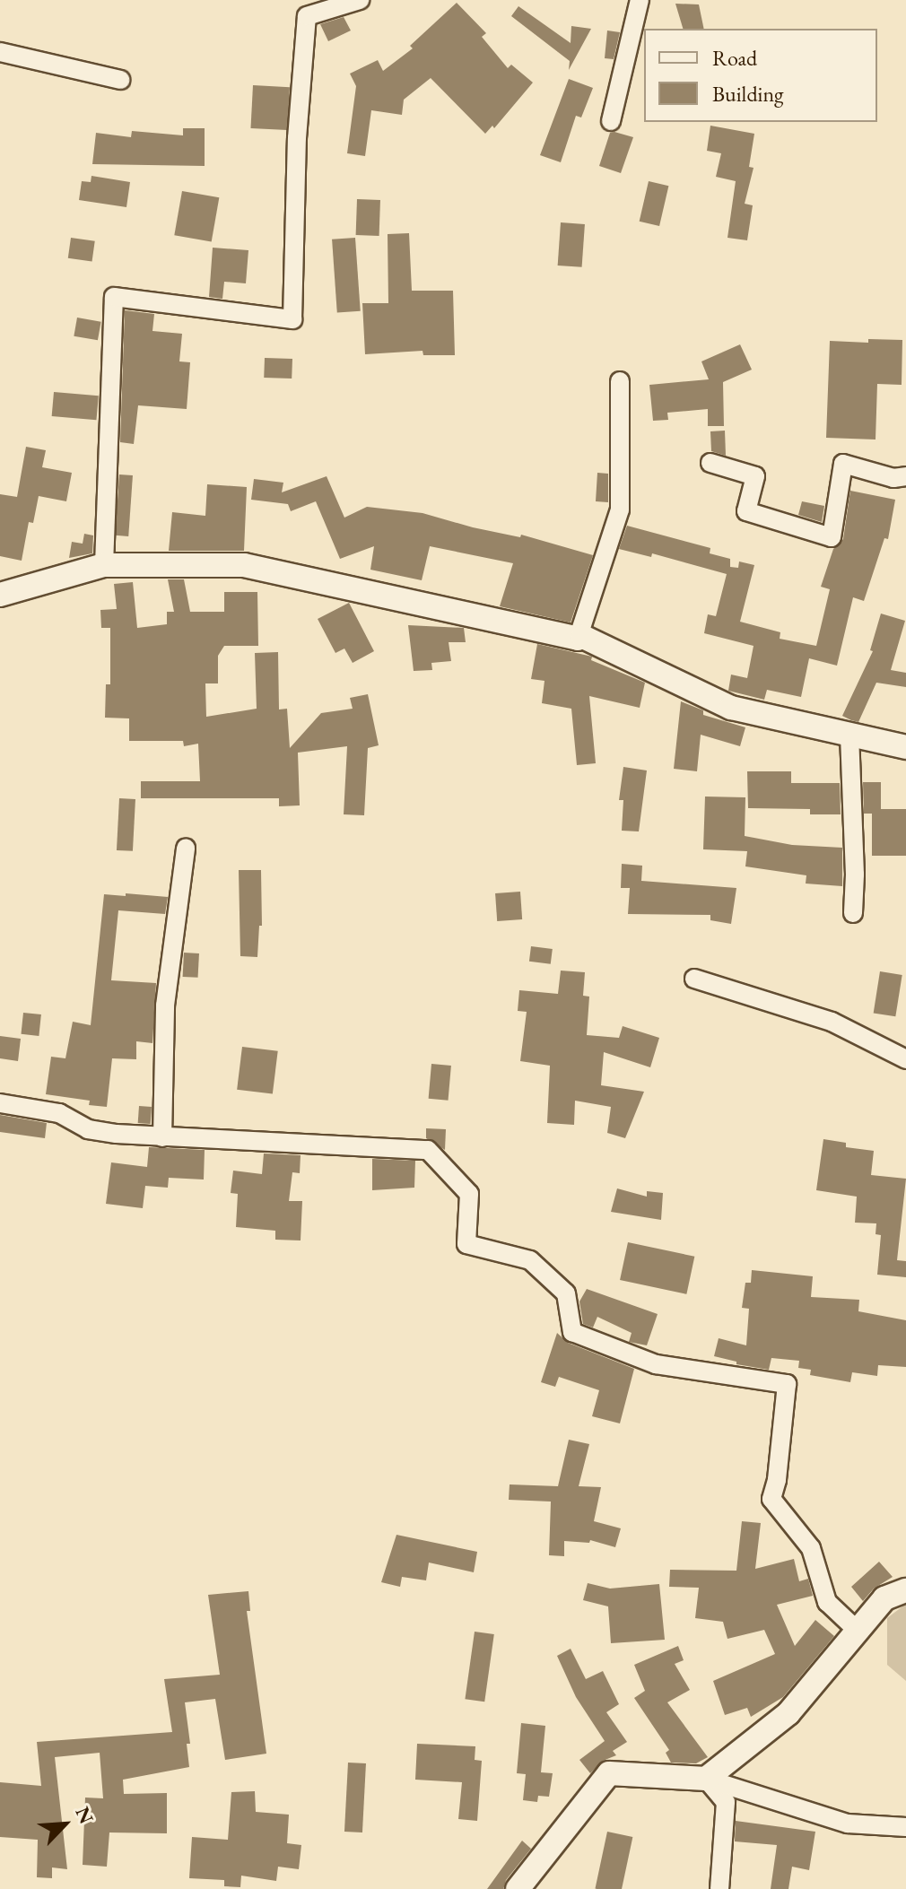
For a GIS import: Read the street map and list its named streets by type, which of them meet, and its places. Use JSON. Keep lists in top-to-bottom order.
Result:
{
  "legend": ["Road", "Building"],
  "north": "top right"
}
